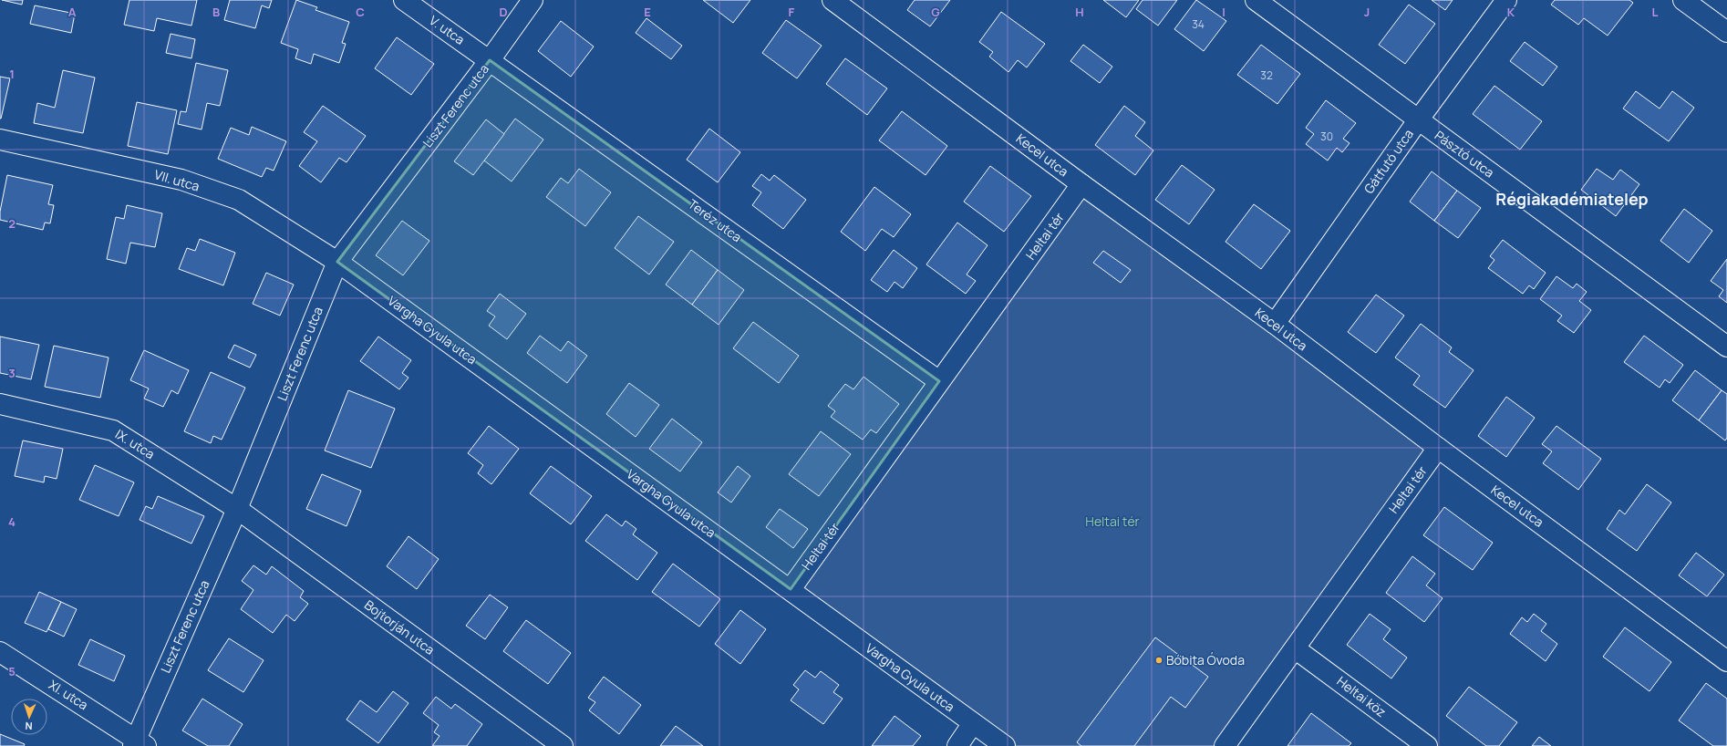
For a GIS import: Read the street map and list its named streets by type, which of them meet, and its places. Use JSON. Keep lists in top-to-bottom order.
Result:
{
  "streets": {
    "street": [
      "V. utca",
      "Liszt Ferenc utca",
      "Pásztó utca",
      "Kecel utca",
      "Gátfutó utca",
      "VII. utca",
      "Teréz utca",
      "Heltai tér",
      "Vargha Gyula utca",
      "IX. utca",
      "Bojtorján utca",
      "XI. utca",
      "Heltai köz"
    ]
  },
  "crossings": [
    ["V. utca", "Liszt Ferenc utca"],
    ["V. utca", "Teréz utca"],
    ["Liszt Ferenc utca", "VII. utca"],
    ["Liszt Ferenc utca", "Teréz utca"],
    ["Liszt Ferenc utca", "Vargha Gyula utca"],
    ["Liszt Ferenc utca", "IX. utca"],
    ["Liszt Ferenc utca", "Bojtorján utca"],
    ["Liszt Ferenc utca", "XI. utca"],
    ["Pásztó utca", "Gátfutó utca"],
    ["Kecel utca", "Gátfutó utca"],
    ["Kecel utca", "Heltai tér"],
    ["VII. utca", "Vargha Gyula utca"],
    ["Teréz utca", "Heltai tér"],
    ["Heltai tér", "Vargha Gyula utca"],
    ["Heltai tér", "Heltai köz"],
    ["IX. utca", "Bojtorján utca"]
  ],
  "districts": ["Régiakadémiatelep"],
  "parks": ["Heltai tér"],
  "places": ["Bóbita Óvoda"],
  "house_numbers": ["34", "32", "30"],
  "north": "bottom",
  "grid": {
    "columns": [
      "A",
      "B",
      "C",
      "D",
      "E",
      "F",
      "G",
      "H",
      "I",
      "J",
      "K",
      "L"
    ],
    "rows": [
      "1",
      "2",
      "3",
      "4",
      "5"
    ]
  }
}
